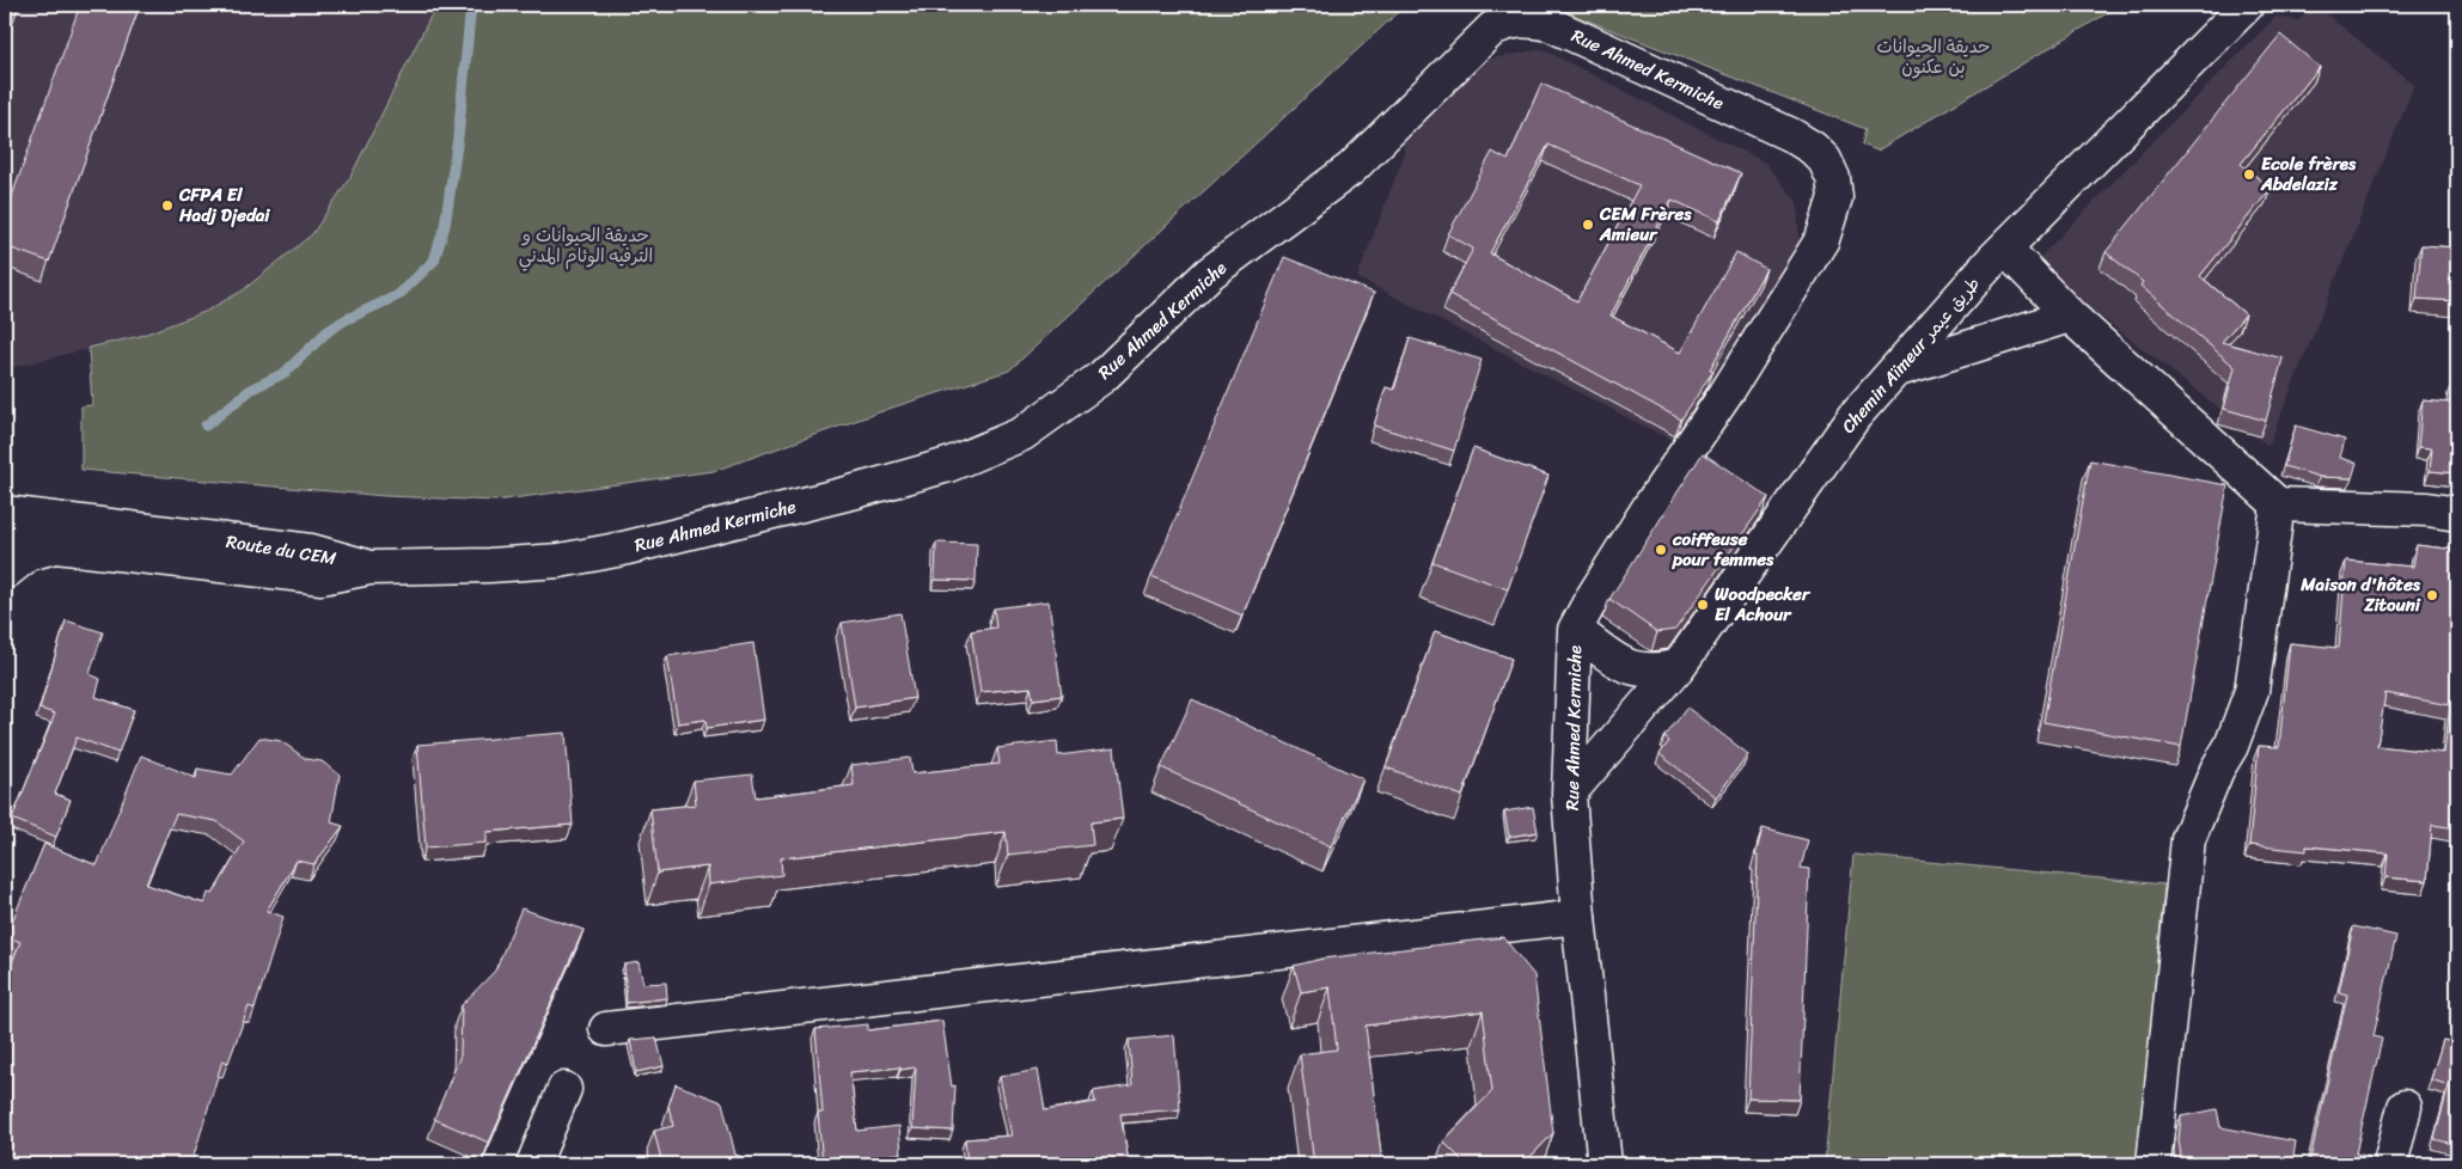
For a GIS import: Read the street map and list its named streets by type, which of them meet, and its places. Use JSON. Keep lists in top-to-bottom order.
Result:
{
  "streets": {
    "main road": ["Rue Ahmed Kermiche", "Chemin Aïmeur طريق عيمر", "Route du CEM"]
  },
  "crossings": [
    ["Rue Ahmed Kermiche", "Chemin Aïmeur طريق عيمر"],
    ["Rue Ahmed Kermiche", "Route du CEM"]
  ],
  "parks": ["حديقة الحيوانات بن عكنون", "حديقة الحيوانات و الترفيه الوئام المدني"],
  "places": [
    "Ecole frères Abdelaziz",
    "CFPA El Hadj Djedai",
    "CEM Frères Amieur",
    "coiffeuse pour femmes",
    "Maison d'hôtes Zitouni",
    "Woodpecker El Achour"
  ]
}
